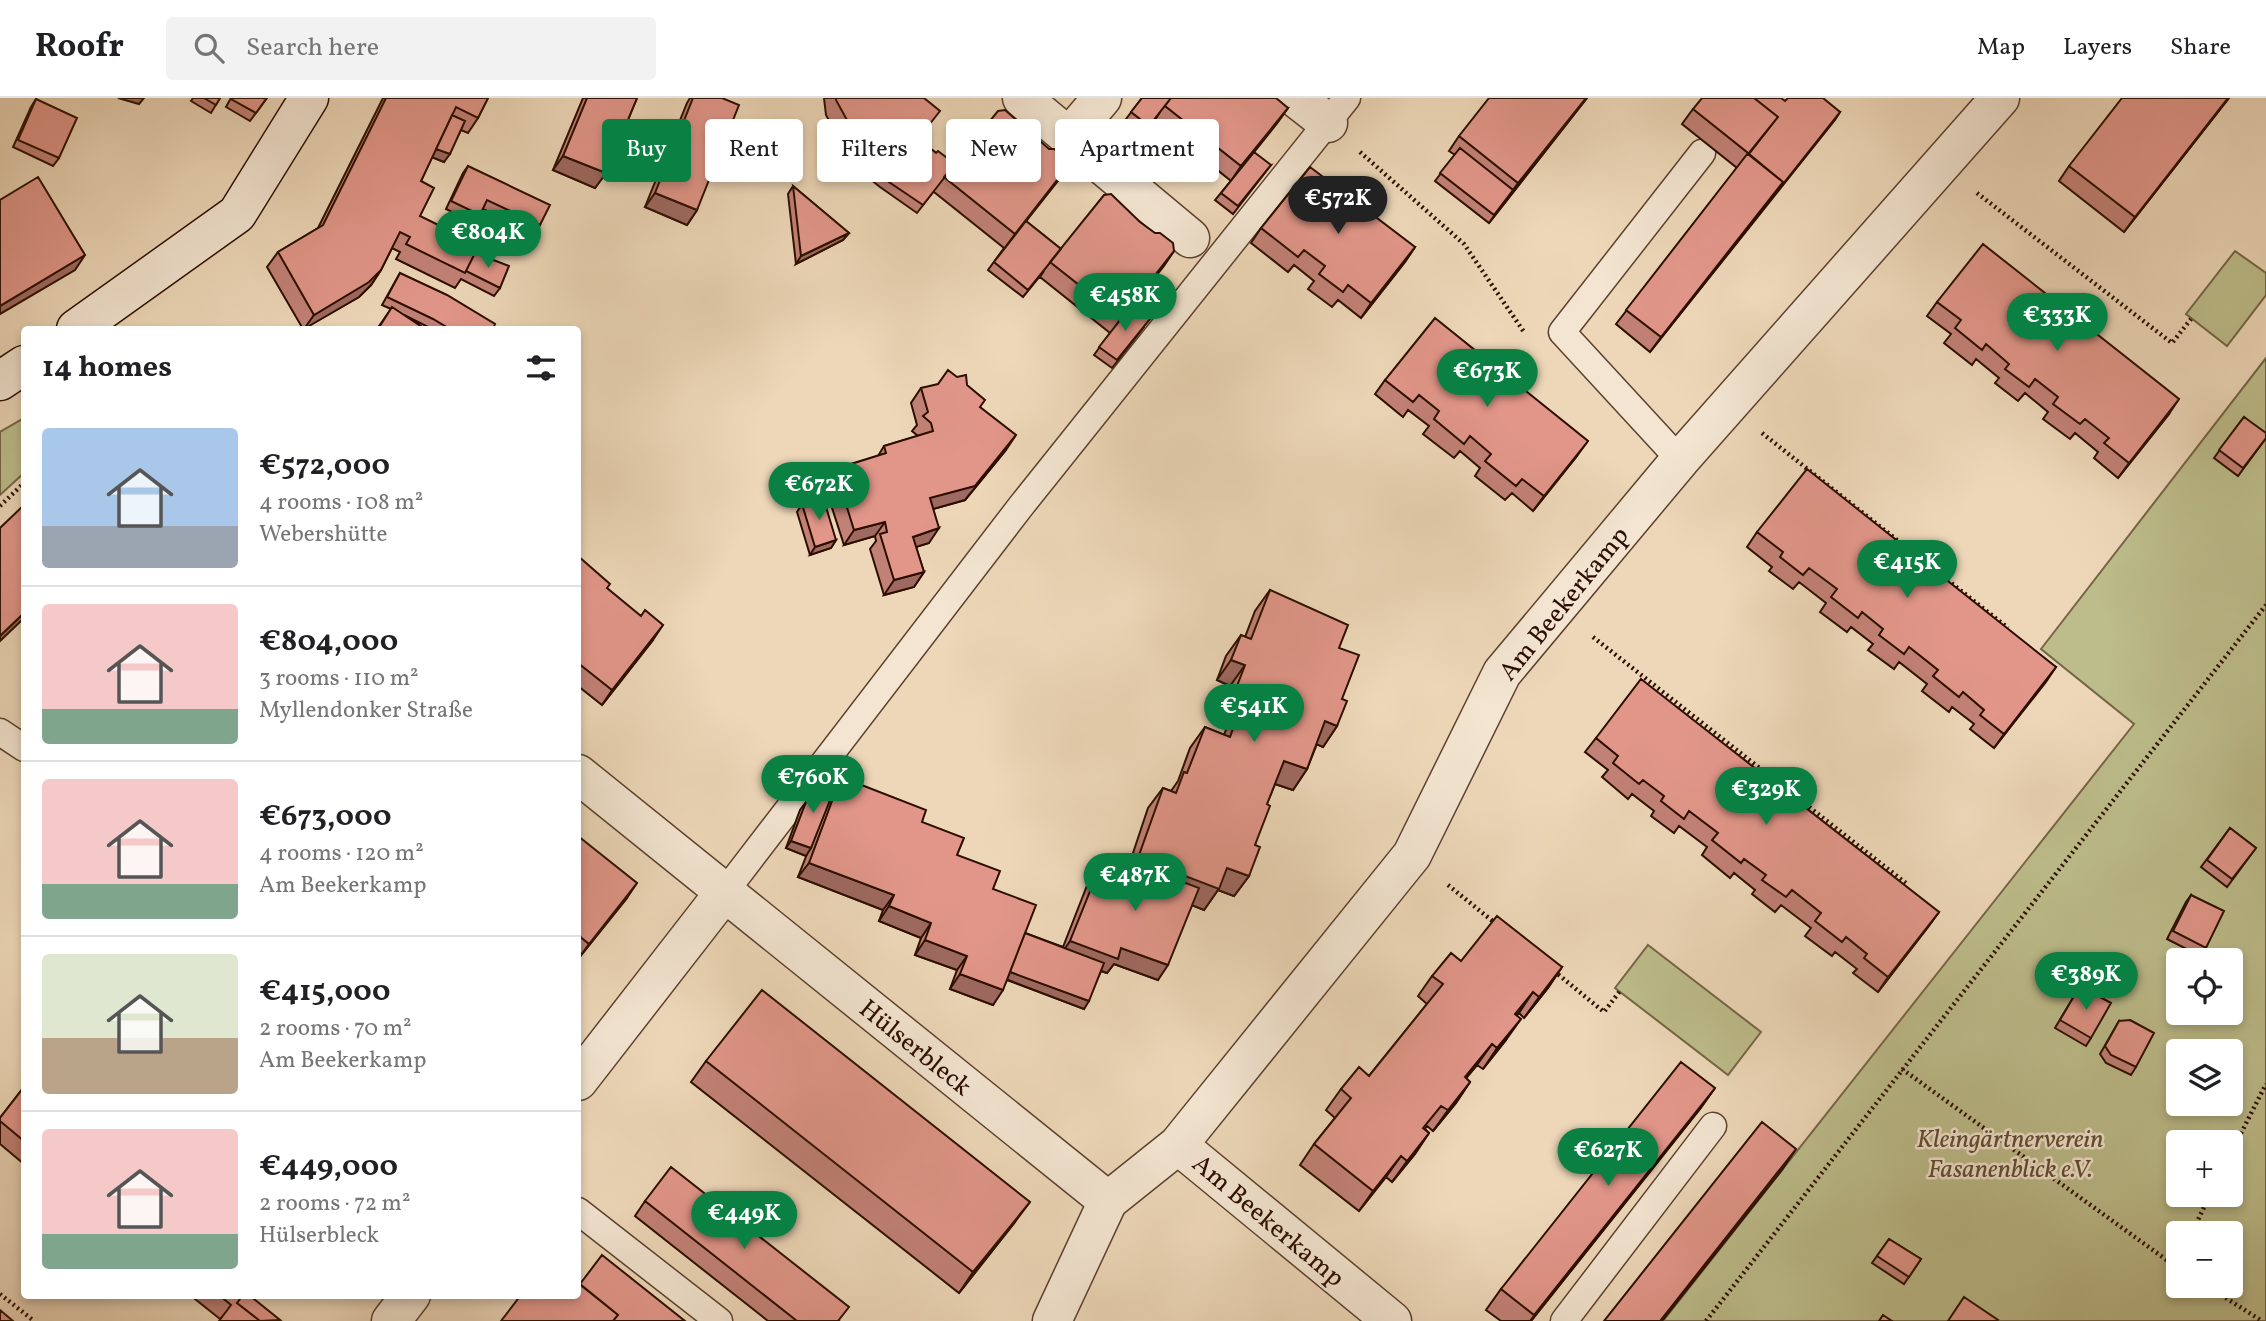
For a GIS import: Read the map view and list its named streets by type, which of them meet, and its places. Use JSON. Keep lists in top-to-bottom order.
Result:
{
  "streets": {
    "street": ["Am Beekerkamp", "Hülserbleck"]
  },
  "crossings": [
    ["Am Beekerkamp", "Hülserbleck"]
  ],
  "parks": ["Kleingärtnerverein Fasanenblick e.V."],
  "page": {
    "header": "Roofr",
    "search": "Search here",
    "nav": ["Map", "Layers", "Share"],
    "chip": [
      "Buy",
      "Rent",
      "Filters",
      "New",
      "Apartment"
    ],
    "price": [
      "€572K",
      "€804K",
      "€458K",
      "€333K",
      "€673K",
      "€672K",
      "€415K",
      "€541K",
      "€760K",
      "€329K",
      "€487K",
      "€389K",
      "€627K",
      "€449K"
    ],
    "heading": "14 homes",
    "list": [
      {
        "name": "€572,000",
        "note": "4 rooms · 108 m² · Webershütte"
      },
      {
        "name": "€804,000",
        "note": "3 rooms · 110 m² · Myllendonker Straße"
      },
      {
        "name": "€673,000",
        "note": "4 rooms · 120 m² · Am Beekerkamp"
      },
      {
        "name": "€415,000",
        "note": "2 rooms · 70 m² · Am Beekerkamp"
      },
      {
        "name": "€449,000",
        "note": "2 rooms · 72 m² · Hülserbleck"
      }
    ],
    "map_buttons": ["+", "−"]
  }
}
